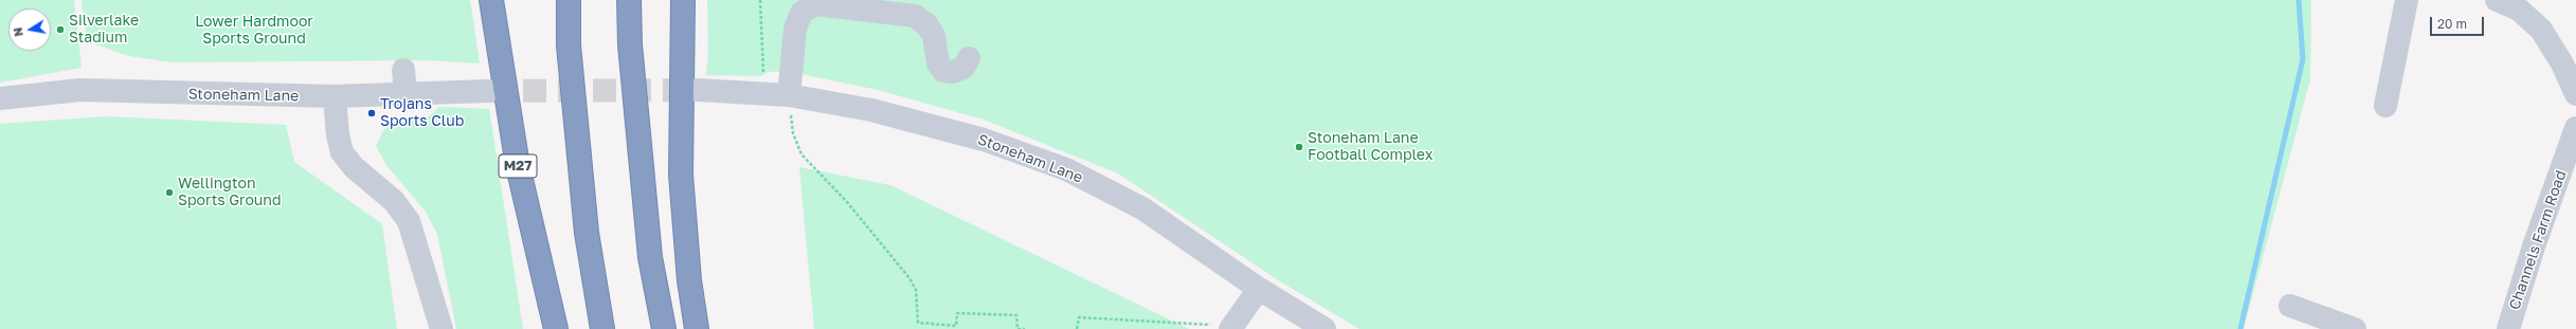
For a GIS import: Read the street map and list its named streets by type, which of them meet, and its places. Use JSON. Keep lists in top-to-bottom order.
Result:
{
  "streets": {
    "highway": ["M27"],
    "street": ["Stoneham Lane", "Channels Farm Road"]
  },
  "parks": ["Lower Hardmoor Sports Ground"],
  "places": [
    "Silverlake Stadium",
    "Trojans Sports Club",
    "Stoneham Lane Football Complex",
    "Wellington Sports Ground"
  ],
  "scale_bar": "20 m",
  "north": "left"
}
